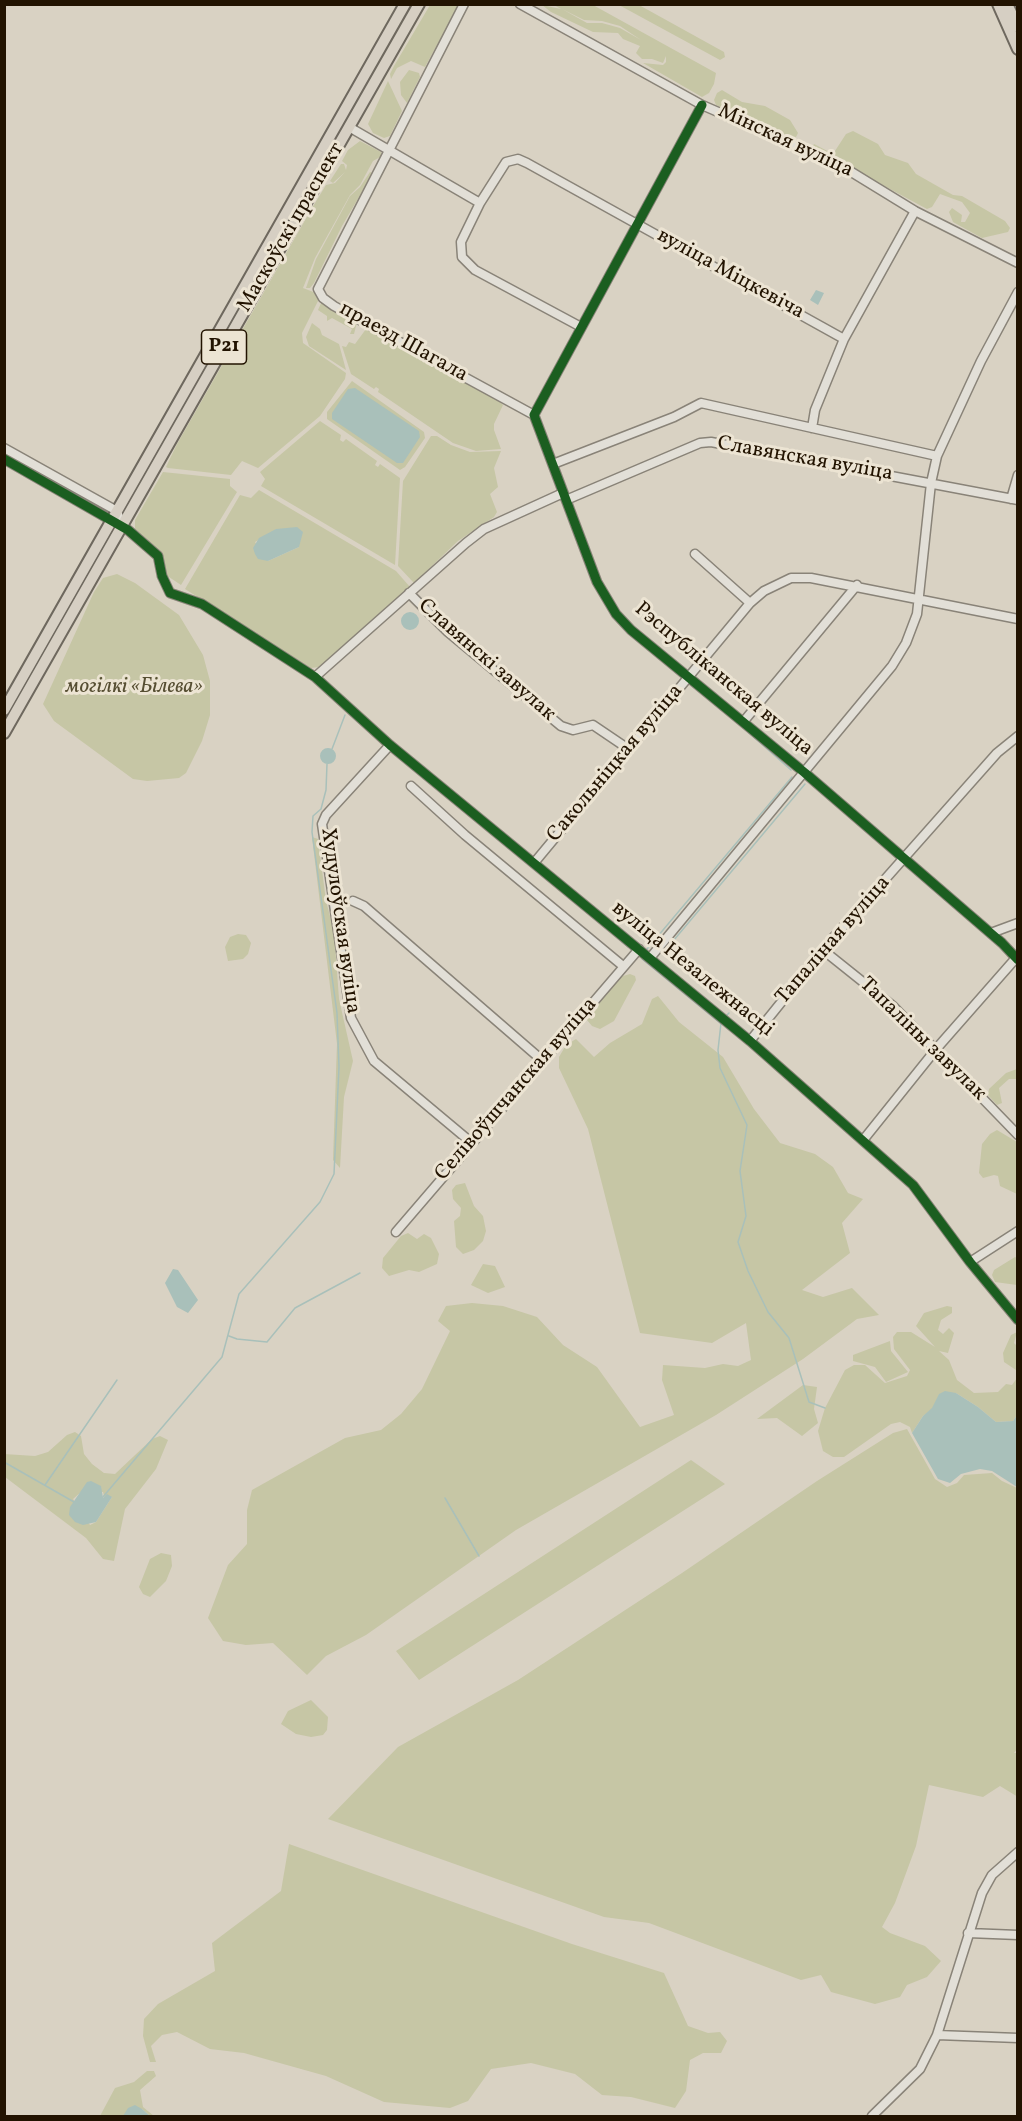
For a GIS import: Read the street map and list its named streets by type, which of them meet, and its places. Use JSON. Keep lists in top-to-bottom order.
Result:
{
  "streets": {
    "main road": ["Маскоўскі праспект", "Р21"],
    "street": [
      "Мінская вуліца",
      "вуліца Міцкевіча",
      "праезд Шагала",
      "Славянская вуліца",
      "Славянскі завулак",
      "Рэспубліканская вуліца",
      "Сакольніцкая вуліца",
      "Худулоўская вуліца",
      "Тапаліная вуліца",
      "вуліца Незалежнасці",
      "Тапаліны завулак",
      "Селівоўшчанская вуліца"
    ]
  },
  "crossings": [
    ["Маскоўскі праспект", "вуліца Незалежнасці"],
    ["праезд Шагала", "Рэспубліканская вуліца"],
    ["Славянская вуліца", "Славянскі завулак"],
    ["Славянская вуліца", "Рэспубліканская вуліца"],
    ["Славянская вуліца", "вуліца Незалежнасці"],
    ["Славянскі завулак", "Сакольніцкая вуліца"],
    ["Рэспубліканская вуліца", "Сакольніцкая вуліца"],
    ["Рэспубліканская вуліца", "Тапаліная вуліца"],
    ["Сакольніцкая вуліца", "вуліца Незалежнасці"],
    ["Худулоўская вуліца", "вуліца Незалежнасці"],
    ["Худулоўская вуліца", "Селівоўшчанская вуліца"],
    ["Тапаліная вуліца", "вуліца Незалежнасці"],
    ["Тапаліная вуліца", "Тапаліны завулак"],
    ["вуліца Незалежнасці", "Селівоўшчанская вуліца"]
  ],
  "parks": ["могілкі «Білева»"]
}
